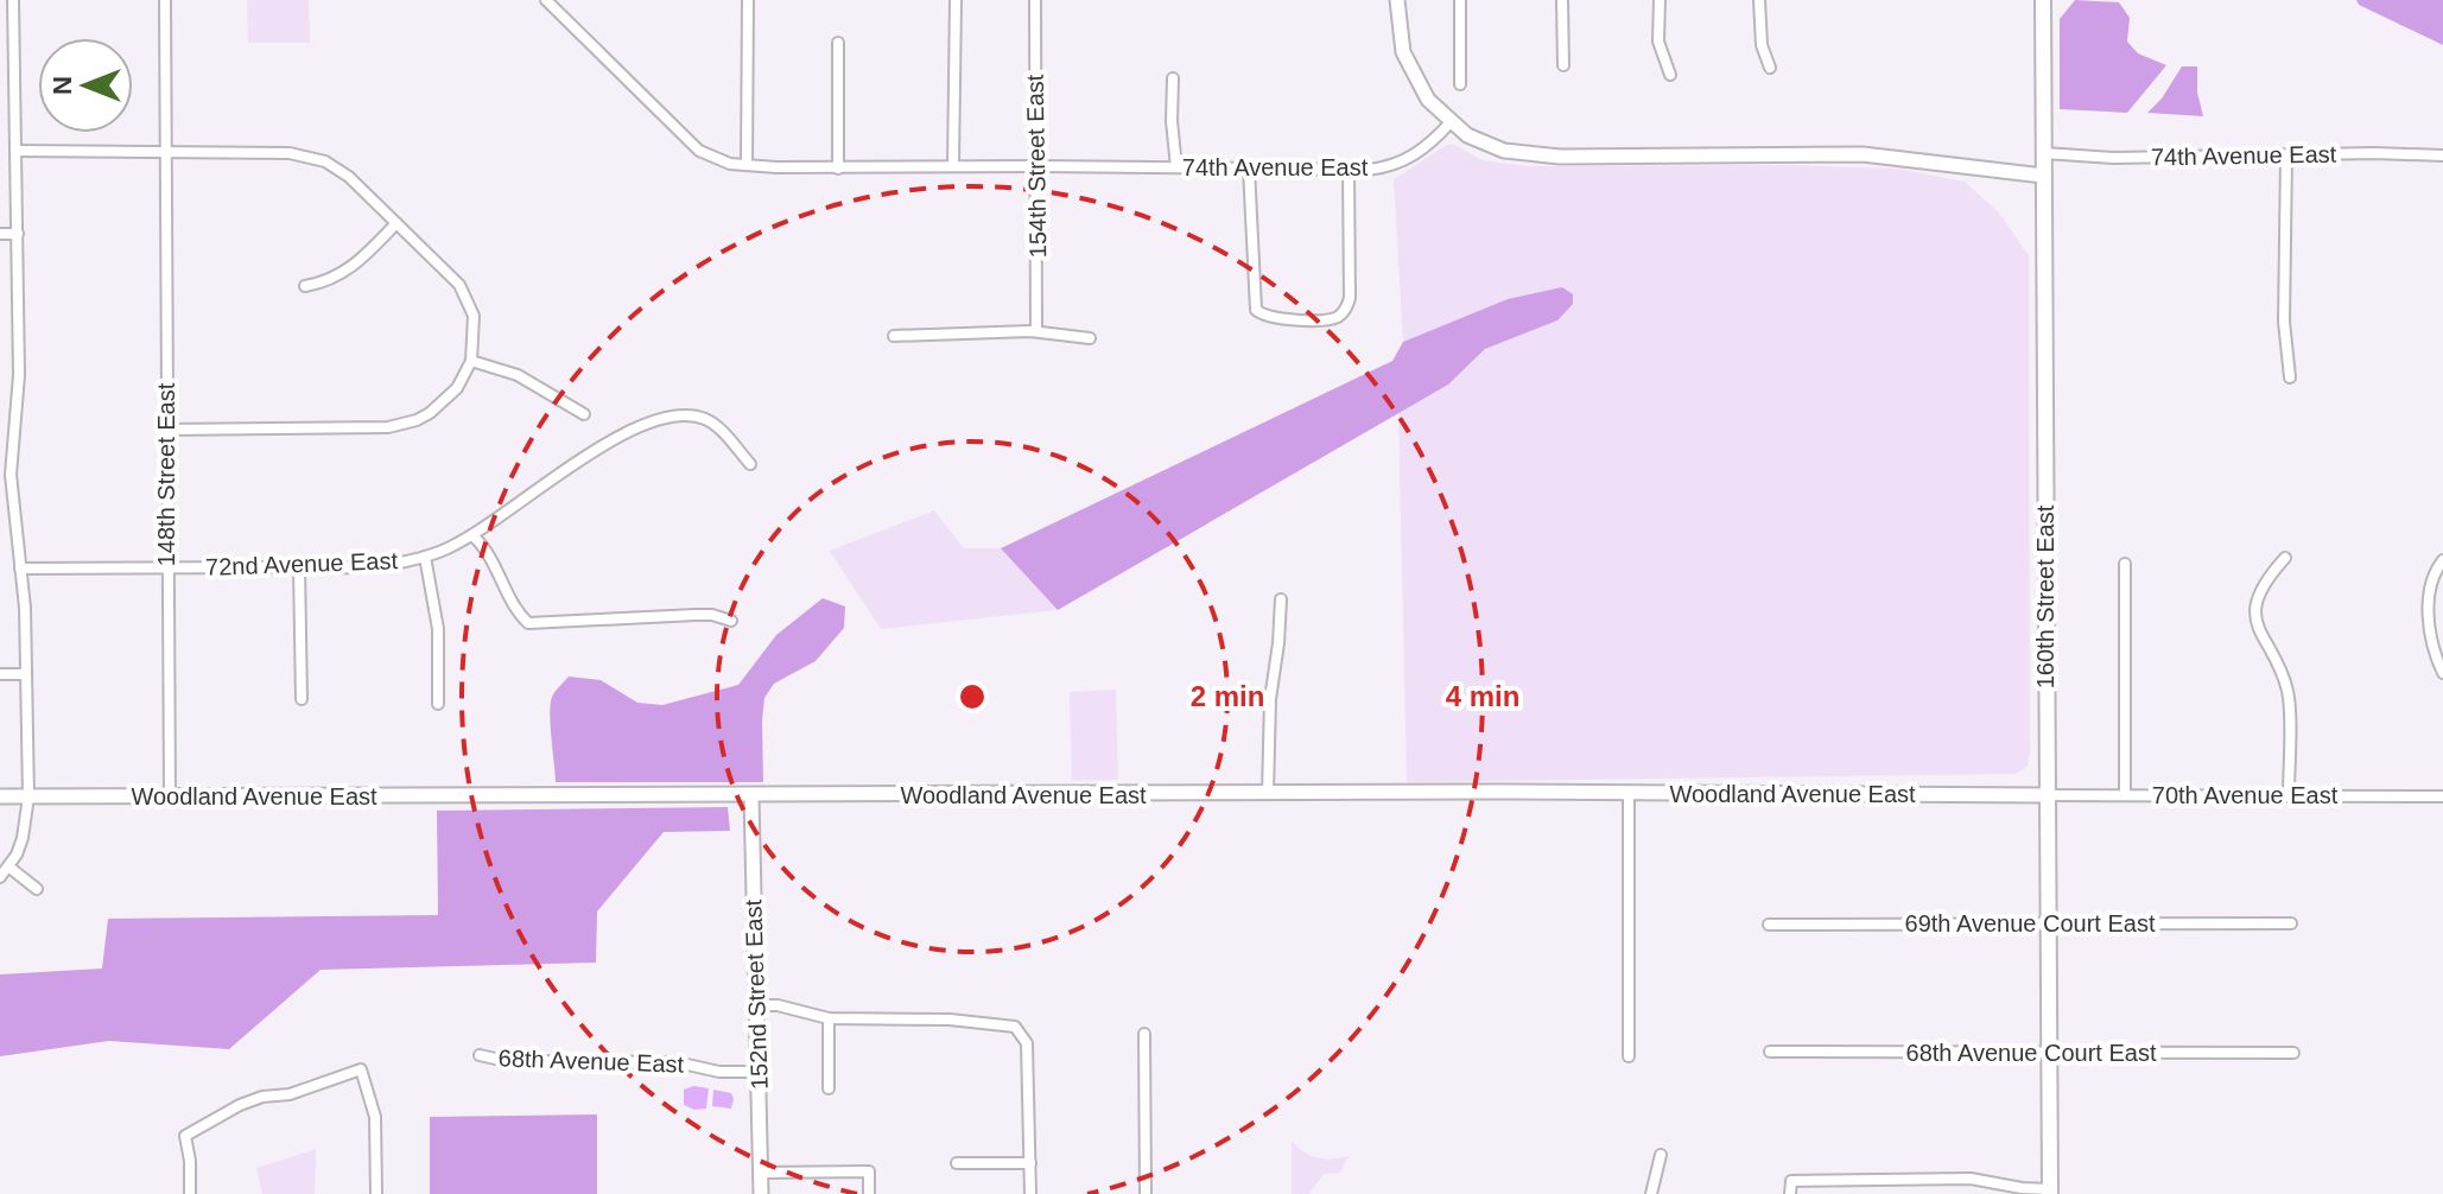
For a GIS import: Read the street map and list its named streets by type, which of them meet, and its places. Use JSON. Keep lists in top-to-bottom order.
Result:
{
  "streets": {
    "main road": ["160th Street East"],
    "street": [
      "74th Avenue East",
      "154th Street East",
      "148th Street East",
      "72nd Avenue East",
      "Woodland Avenue East",
      "70th Avenue East",
      "69th Avenue Court East",
      "152nd Street East",
      "68th Avenue Court East",
      "68th Avenue East"
    ]
  },
  "crossings": [
    ["74th Avenue East", "154th Street East"],
    ["74th Avenue East", "160th Street East"],
    ["148th Street East", "72nd Avenue East"],
    ["148th Street East", "Woodland Avenue East"],
    ["160th Street East", "Woodland Avenue East"],
    ["160th Street East", "70th Avenue East"],
    ["160th Street East", "69th Avenue Court East"],
    ["160th Street East", "68th Avenue Court East"],
    ["Woodland Avenue East", "70th Avenue East"],
    ["Woodland Avenue East", "152nd Street East"],
    ["152nd Street East", "68th Avenue East"]
  ],
  "north": "left",
  "rings": ["2 min", "4 min"]
}
